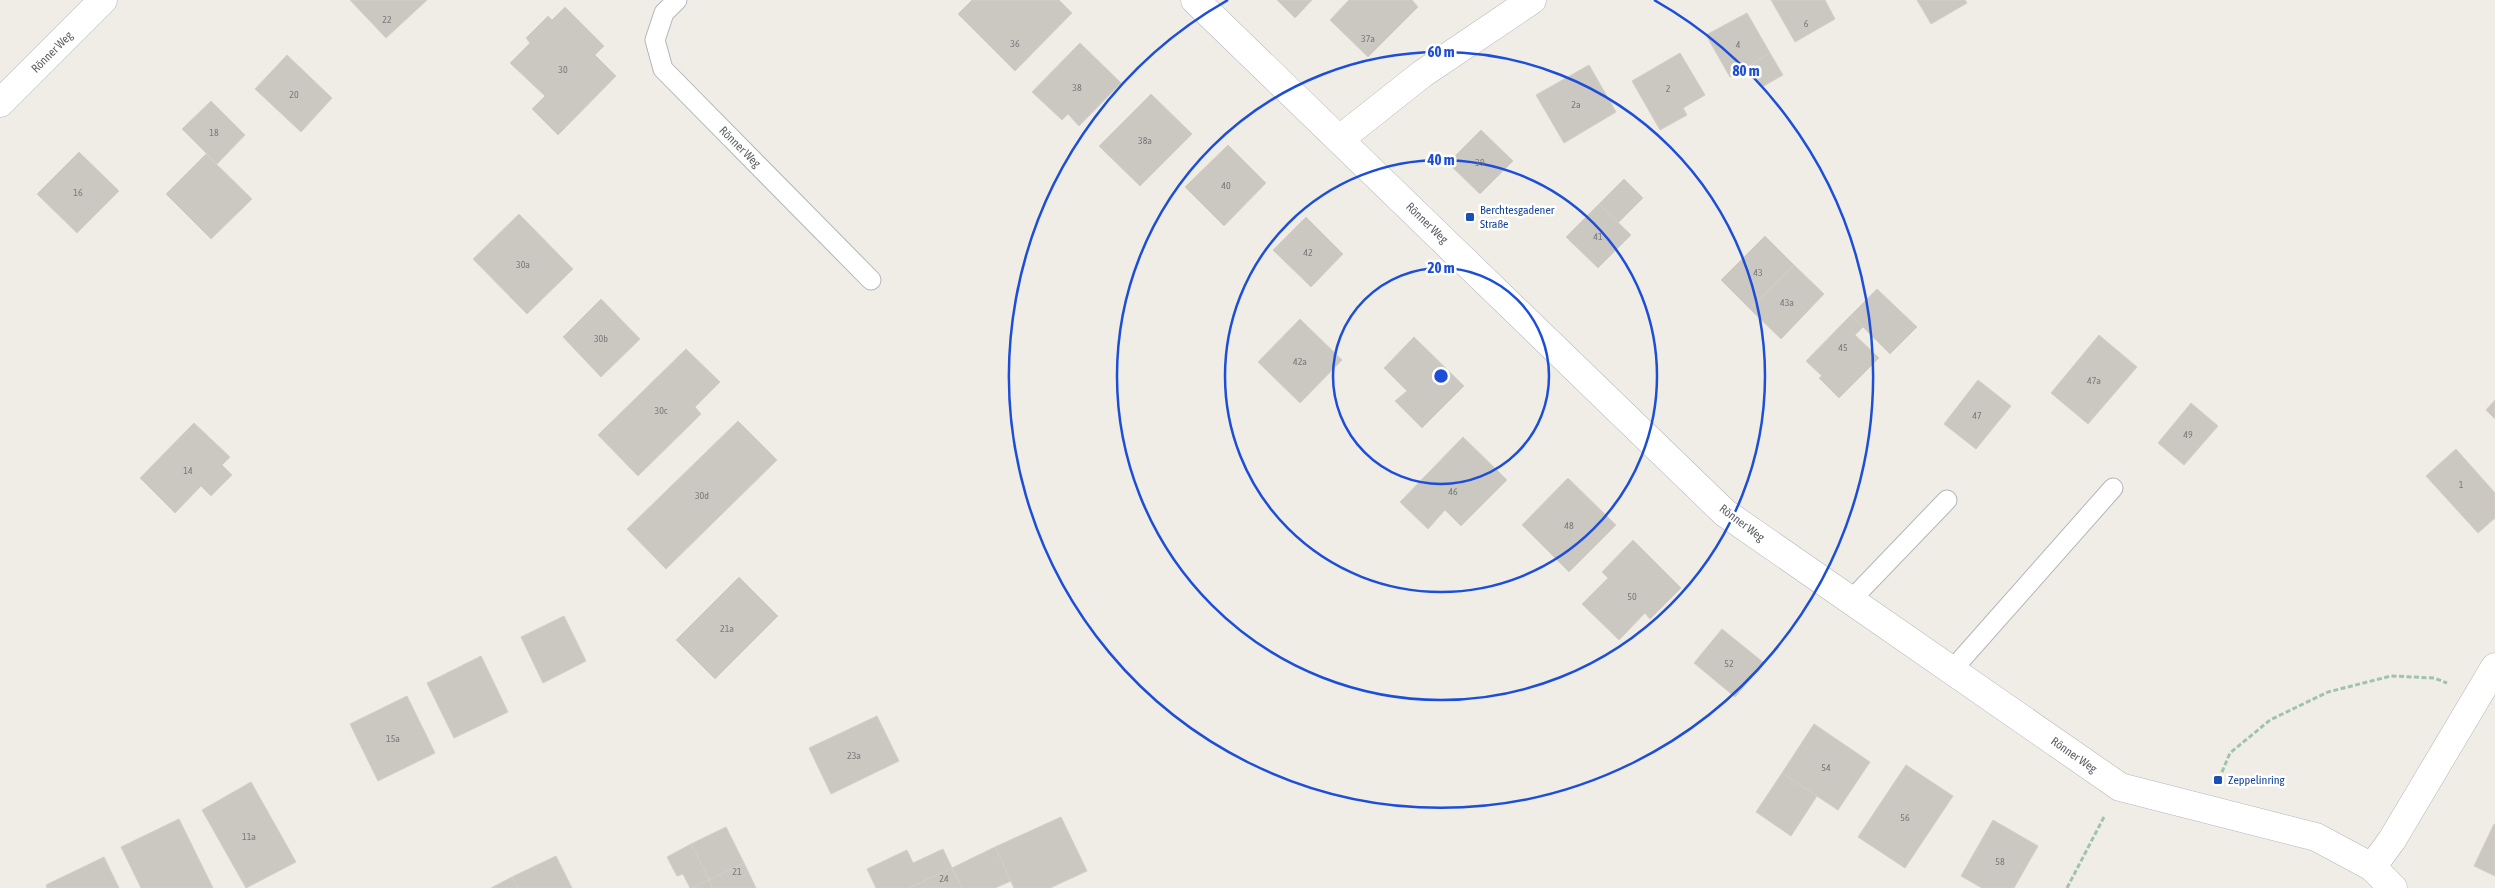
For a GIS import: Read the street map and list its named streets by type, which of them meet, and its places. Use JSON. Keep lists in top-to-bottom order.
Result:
{
  "streets": {
    "street": ["Rönner Weg"]
  },
  "places": {
    "transit": ["Berchtesgadener Straße", "Zeppelinring"]
  },
  "house_numbers": [
    "22",
    "6",
    "37a",
    "36",
    "4",
    "30",
    "38",
    "2",
    "20",
    "2a",
    "18",
    "38a",
    "39",
    "40",
    "16",
    "41",
    "42",
    "30a",
    "43",
    "43a",
    "30b",
    "45",
    "42a",
    "47a",
    "30c",
    "47",
    "49",
    "14",
    "1",
    "46",
    "30d",
    "48",
    "50",
    "21a",
    "52",
    "15a",
    "23a",
    "54",
    "56",
    "11a",
    "58",
    "21",
    "24"
  ],
  "rings": [
    "60 m",
    "80 m",
    "40 m",
    "20 m"
  ]
}
